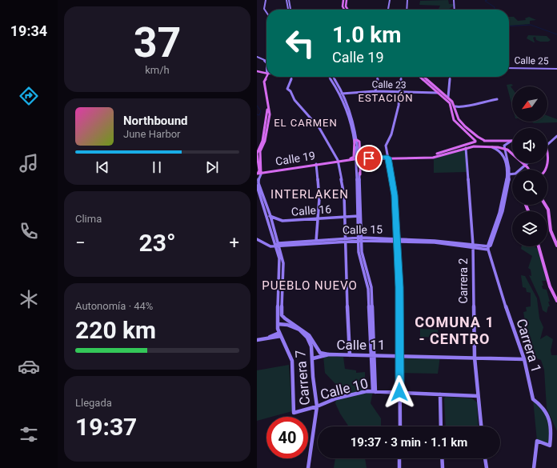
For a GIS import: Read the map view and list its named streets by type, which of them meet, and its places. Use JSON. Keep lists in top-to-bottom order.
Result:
{
  "streets": {
    "main road": [
      "Calle 25",
      "Calle 23",
      "Calle 19",
      "Calle 16",
      "Calle 15",
      "Carrera 2",
      "Calle 11",
      "Carrera 1",
      "Carrera 7",
      "Calle 10"
    ]
  },
  "crossings": [
    ["Calle 19", "Carrera 2"],
    ["Calle 15", "Carrera 2"],
    ["Calle 15", "Carrera 1"],
    ["Carrera 2", "Calle 11"],
    ["Carrera 2", "Calle 10"],
    ["Calle 11", "Carrera 1"],
    ["Calle 11", "Carrera 7"],
    ["Carrera 7", "Calle 10"]
  ],
  "districts": [
    "ESTACIÓN",
    "EL CARMEN",
    "INTERLAKEN",
    "PUEBLO NUEVO",
    "COMUNA 1 - CENTRO"
  ],
  "north": "bottom left",
  "page": {
    "tabs": "19:34",
    "tile": [
      ["37", "km/h"],
      "Clima",
      ["Autonomía · 44%", "220 km"],
      ["Llegada", "19:37"]
    ],
    "turn": ["1.0 km", "Calle 19"],
    "song": ["Northbound", "June Harbor"],
    "heat": ["−", "23°", "+"],
    "limit": "40",
    "trip": "19:37 · 3 min · 1.1 km"
  }
}
